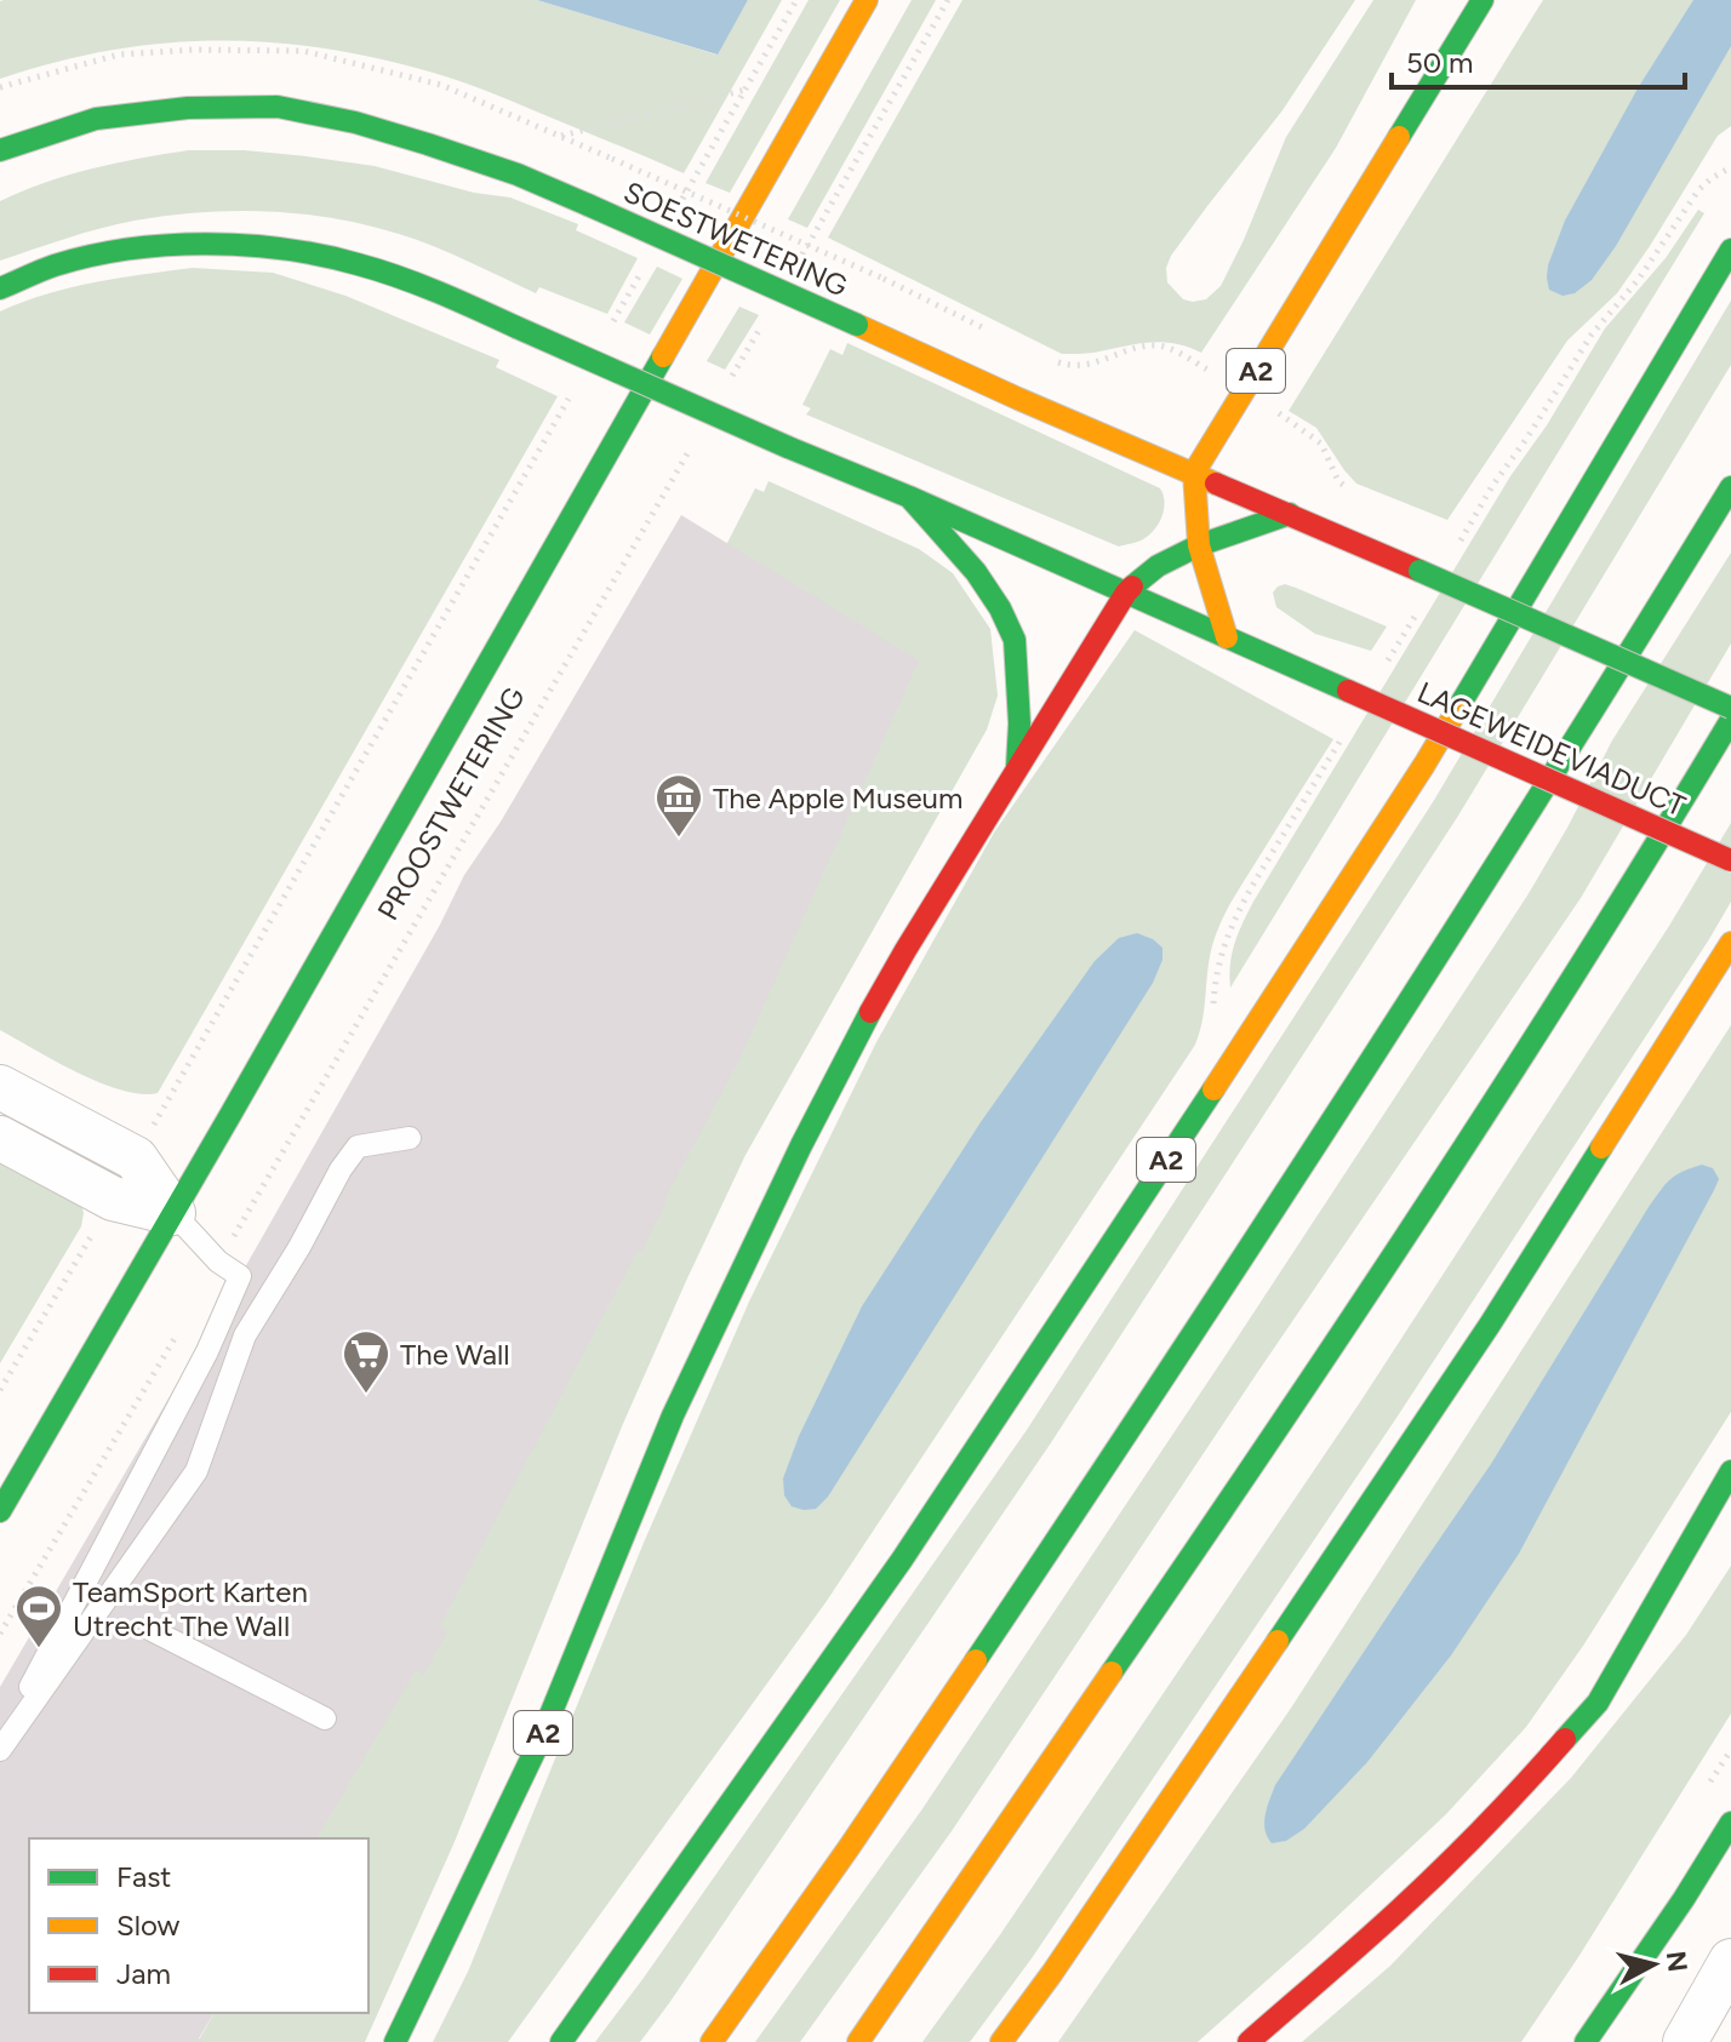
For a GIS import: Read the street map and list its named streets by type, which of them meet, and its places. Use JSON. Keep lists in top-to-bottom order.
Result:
{
  "streets": {
    "main road": [
      "SOESTWETERING",
      "A2",
      "LAGEWEIDEVIADUCT",
      "PROOSTWETERING"
    ]
  },
  "crossings": [
    ["SOESTWETERING", "A2"]
  ],
  "places": {
    "museum": ["The Apple Museum"],
    "supermarket": ["The Wall"],
    "sports": ["TeamSport Karten Utrecht The Wall"]
  },
  "legend": ["Fast", "Slow", "Jam"],
  "scale_bar": "50 m",
  "north": "right"
}
